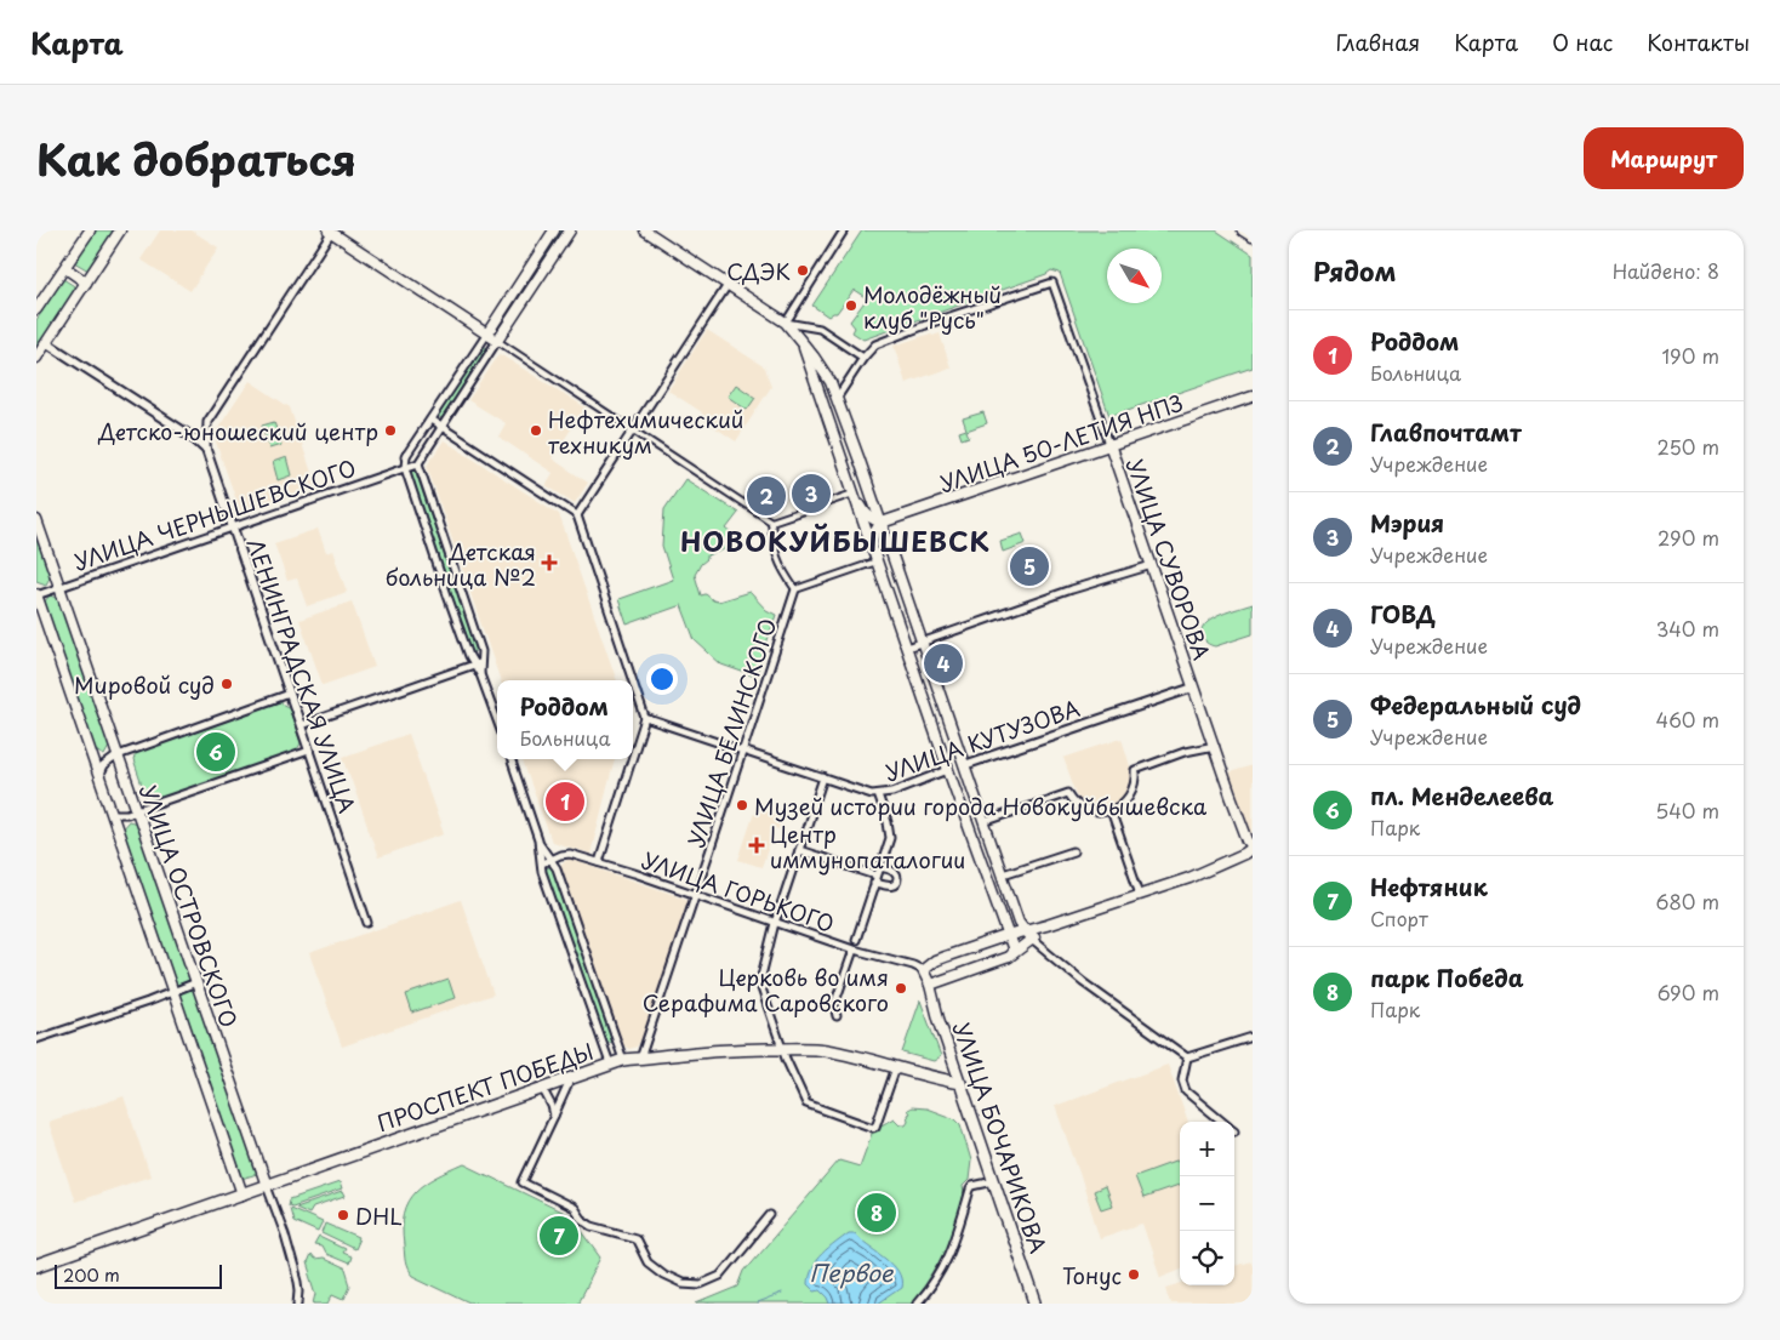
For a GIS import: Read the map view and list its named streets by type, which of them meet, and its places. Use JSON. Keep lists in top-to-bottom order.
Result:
{
  "streets": {
    "main road": [
      "УЛИЦА 50-ЛЕТИЯ НПЗ",
      "УЛИЦА СУВОРОВА",
      "УЛИЦА КУТУЗОВА",
      "УЛИЦА ОСТРОВСКОГО",
      "ПРОСПЕКТ ПОБЕДЫ",
      "УЛИЦА БОЧАРИКОВА"
    ],
    "street": [
      "УЛИЦА ЧЕРНЫШЕВСКОГО",
      "ЛЕНИНГРАДСКАЯ УЛИЦА",
      "УЛИЦА БЕЛИНСКОГО",
      "УЛИЦА ГОРЬКОГО"
    ]
  },
  "crossings": [
    ["УЛИЦА 50-ЛЕТИЯ НПЗ", "УЛИЦА СУВОРОВА"],
    ["УЛИЦА ЧЕРНЫШЕВСКОГО", "ЛЕНИНГРАДСКАЯ УЛИЦА"],
    ["УЛИЦА ЧЕРНЫШЕВСКОГО", "УЛИЦА ОСТРОВСКОГО"],
    ["УЛИЦА СУВОРОВА", "УЛИЦА КУТУЗОВА"],
    ["УЛИЦА БЕЛИНСКОГО", "УЛИЦА КУТУЗОВА"],
    ["УЛИЦА БЕЛИНСКОГО", "УЛИЦА ГОРЬКОГО"],
    ["УЛИЦА БЕЛИНСКОГО", "ПРОСПЕКТ ПОБЕДЫ"],
    ["УЛИЦА ГОРЬКОГО", "УЛИЦА БОЧАРИКОВА"],
    ["УЛИЦА ОСТРОВСКОГО", "ПРОСПЕКТ ПОБЕДЫ"],
    ["ПРОСПЕКТ ПОБЕДЫ", "УЛИЦА БОЧАРИКОВА"]
  ],
  "districts": ["НОВОКУЙБЫШЕВСК"],
  "water": ["Первое"],
  "places": {
    "other": [
      "СДЭК",
      "Молодёжный клуб \"Русь\"",
      "Детско-юношеский центр",
      "Нефтехимический техникум",
      "Мировой суд",
      "Музей истории города Новокуйбышевска",
      "Церковь во имя Серафима Саровского",
      "DHL",
      "Тонус"
    ],
    "health": ["Детская больница №2", "Центр иммунопаталогии"]
  },
  "scale_bar": "200 m",
  "north": "bottom right",
  "page": {
    "header": "Карта",
    "nav": [
      "Главная",
      "Карта",
      "О нас",
      "Контакты"
    ],
    "title": "Как добраться",
    "buttons": "Маршрут",
    "heading": ["Рядом", "Найдено: 8"],
    "list": [
      {
        "mark": "1",
        "name": "Роддом",
        "note": "Больница",
        "value": "190 m"
      },
      {
        "mark": "2",
        "name": "Главпочтамт",
        "note": "Учреждение",
        "value": "250 m"
      },
      {
        "mark": "3",
        "name": "Мэрия",
        "note": "Учреждение",
        "value": "290 m"
      },
      {
        "mark": "4",
        "name": "ГОВД",
        "note": "Учреждение",
        "value": "340 m"
      },
      {
        "mark": "5",
        "name": "Федеральный суд",
        "note": "Учреждение",
        "value": "460 m"
      },
      {
        "mark": "6",
        "name": "пл. Менделеева",
        "note": "Парк",
        "value": "540 m"
      },
      {
        "mark": "7",
        "name": "Нефтяник",
        "note": "Спорт",
        "value": "680 m"
      },
      {
        "mark": "8",
        "name": "парк Победa",
        "note": "Парк",
        "value": "690 m"
      }
    ],
    "pins": [
      "3",
      "2",
      "5",
      "4",
      "6",
      "1",
      "8",
      "7"
    ],
    "popup": ["Роддом", "Больница"],
    "map_buttons": ["+", "−"],
    "scale": "200 m"
  }
}
